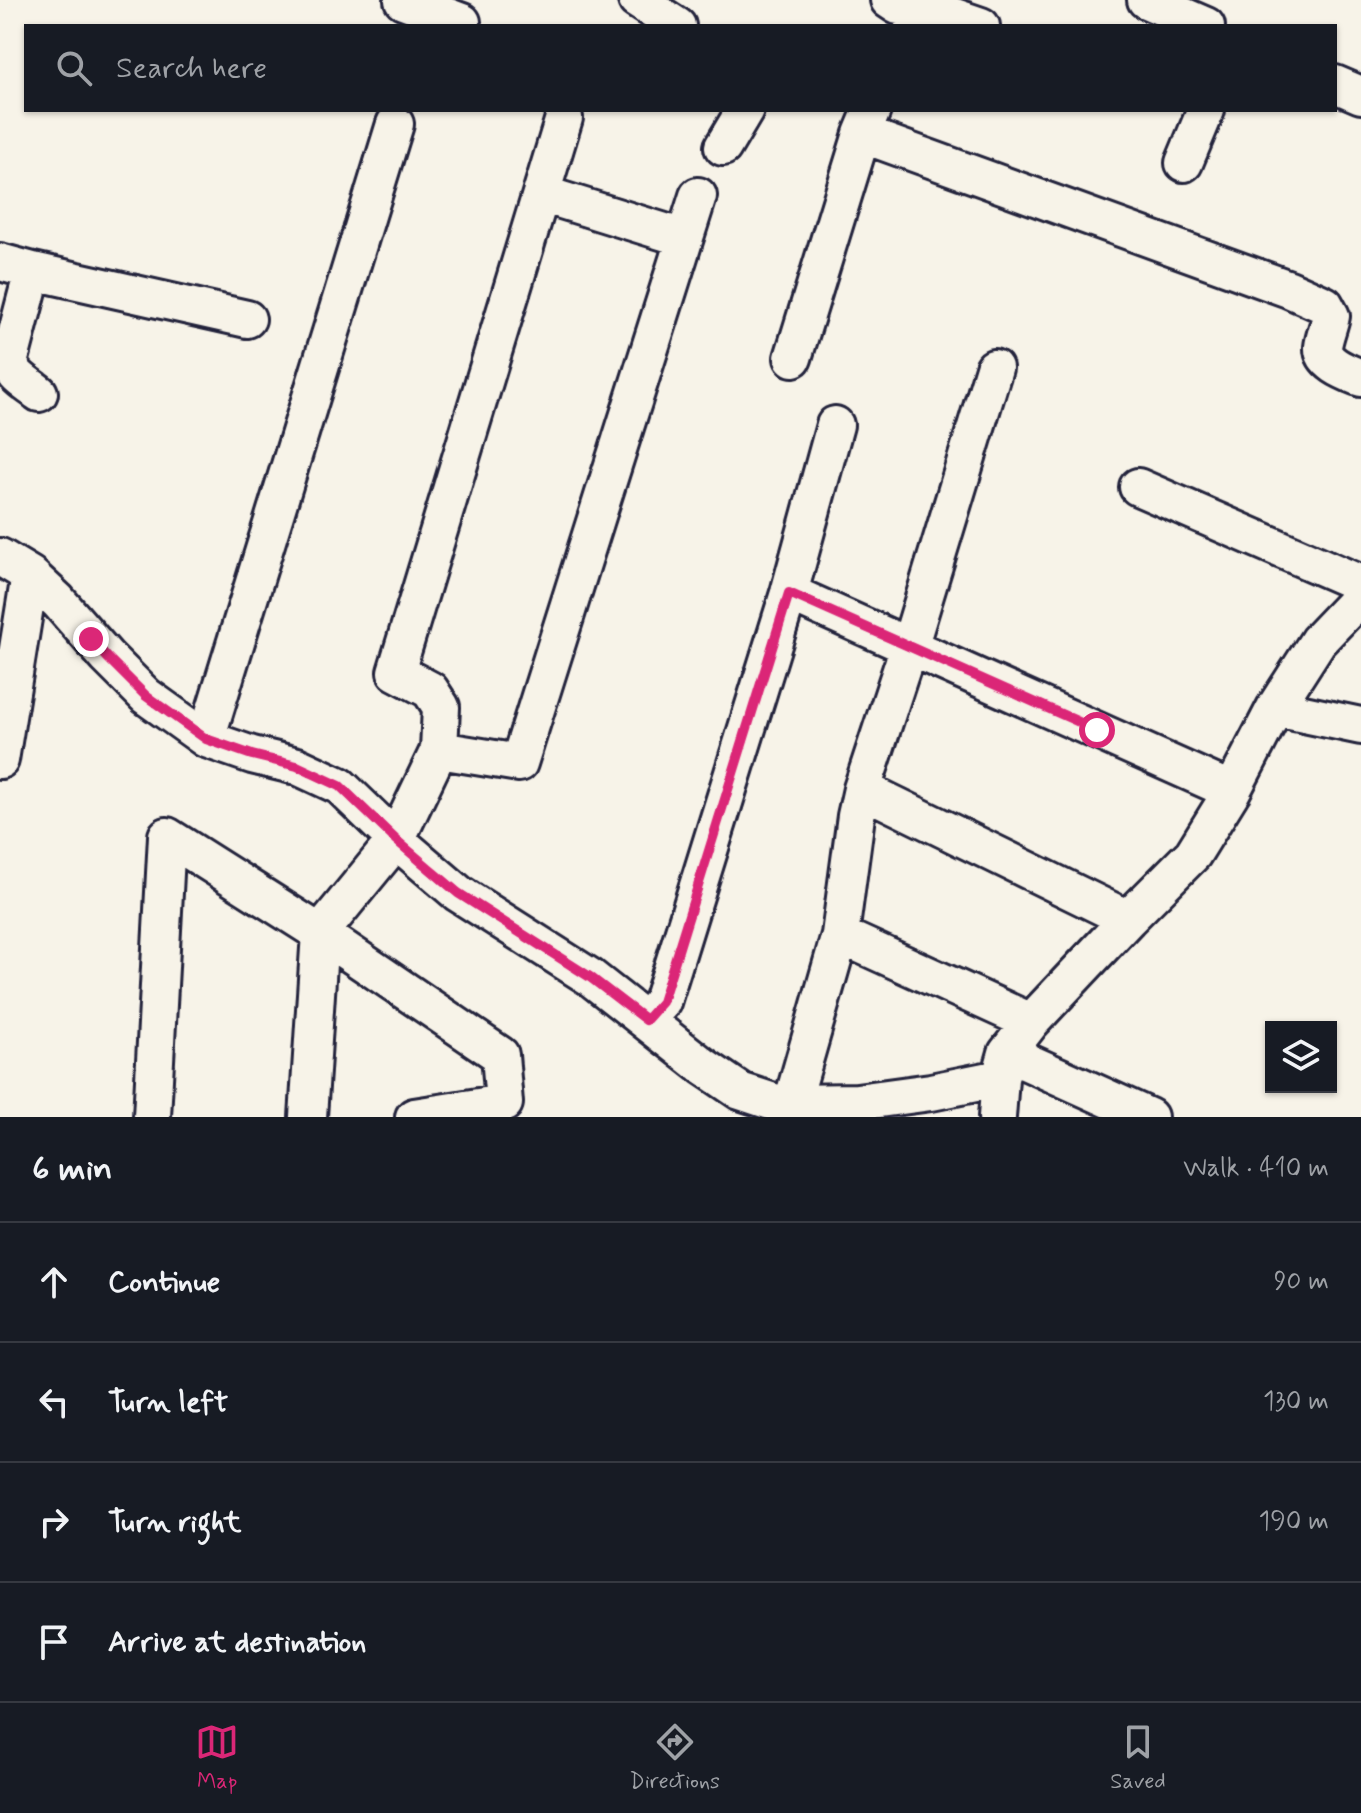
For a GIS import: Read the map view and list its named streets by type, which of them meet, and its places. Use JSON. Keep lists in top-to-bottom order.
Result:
{
  "page": {
    "search": "Search here",
    "heading": ["6 min", "Walk · 410 m"],
    "list": [
      ["Continue", "90 m"],
      ["Turn left", "130 m"],
      ["Turn right", "190 m"],
      "Arrive at destination"
    ],
    "nav": ["Map", "Directions", "Saved"]
  }
}
